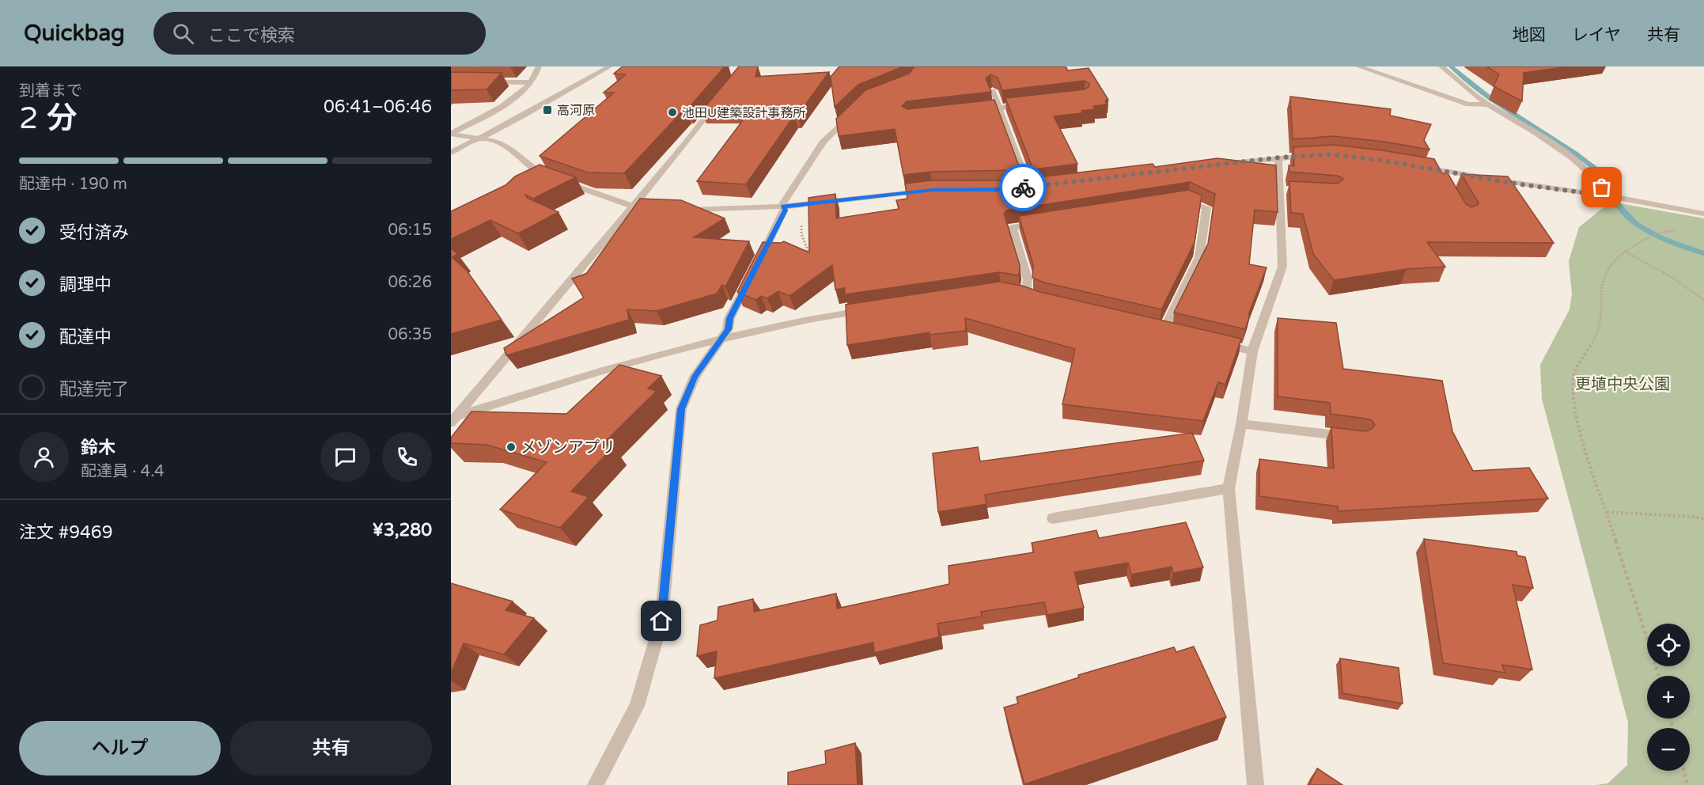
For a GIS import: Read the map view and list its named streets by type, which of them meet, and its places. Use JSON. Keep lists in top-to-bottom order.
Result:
{
  "parks": ["更埴中央公園"],
  "places": {
    "transit": ["高河原"],
    "other": ["池田U建築設計事務所", "メゾンアプリ"]
  },
  "page": {
    "header": "Quickbag",
    "search": "ここで検索",
    "nav": ["地図", "レイヤ", "共有"],
    "heading": ["2 分", "到着まで", "06:41–06:46"],
    "panel": [
      "鈴木",
      "配達員 · 4.4",
      "注文 #9469",
      "¥3,280"
    ],
    "bar": "配達中 · 190 m",
    "list": [
      ["受付済み", "06:15"],
      ["調理中", "06:26"],
      ["配達中", "06:35"],
      "配達完了"
    ],
    "map_buttons": ["+", "−"],
    "buttons": ["ヘルプ", "共有"]
  }
}
